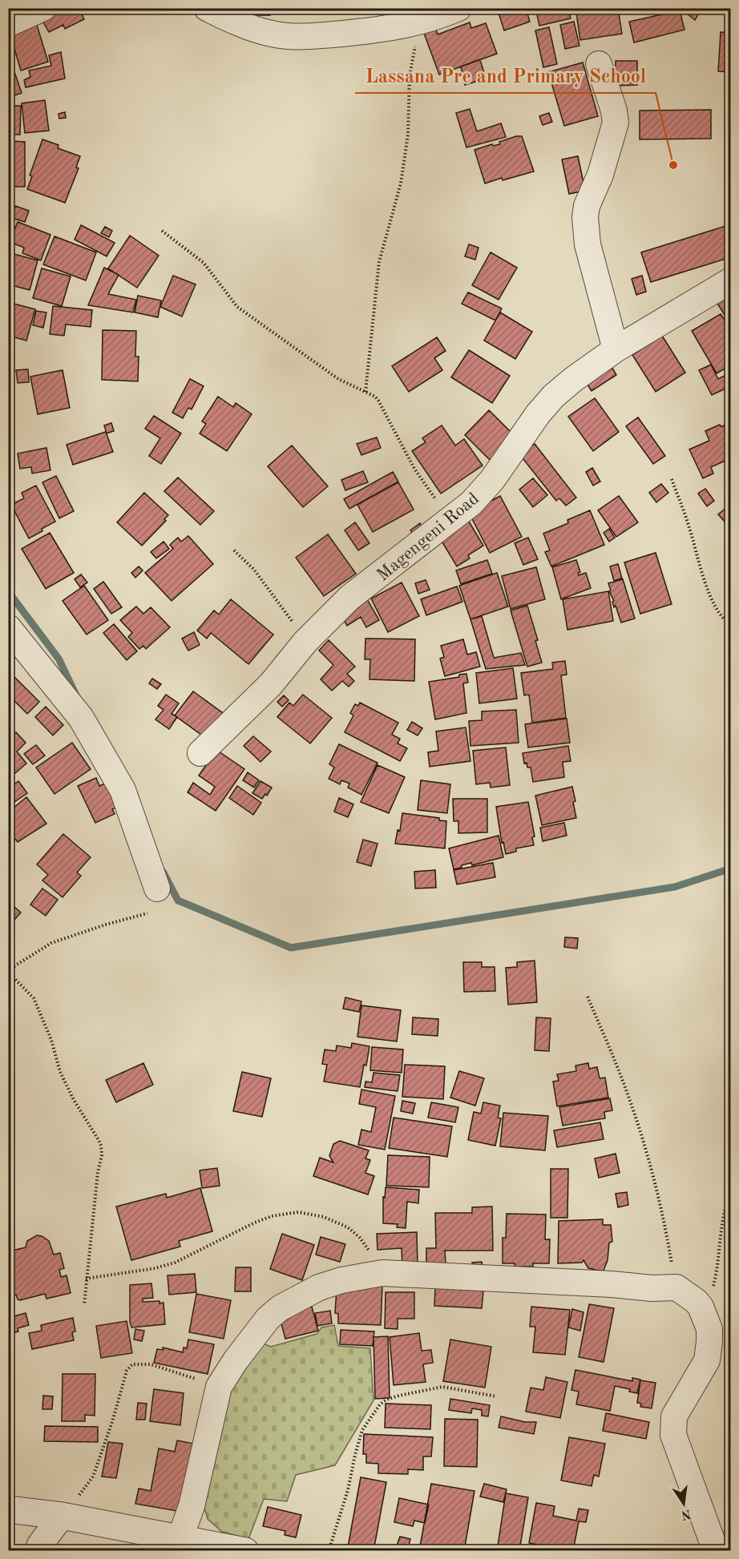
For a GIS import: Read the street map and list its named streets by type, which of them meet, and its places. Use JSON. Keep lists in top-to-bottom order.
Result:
{
  "streets": {
    "street": ["Magengeni Road"]
  },
  "places": ["Lassana Pre and Primary School"],
  "north": "bottom"
}
